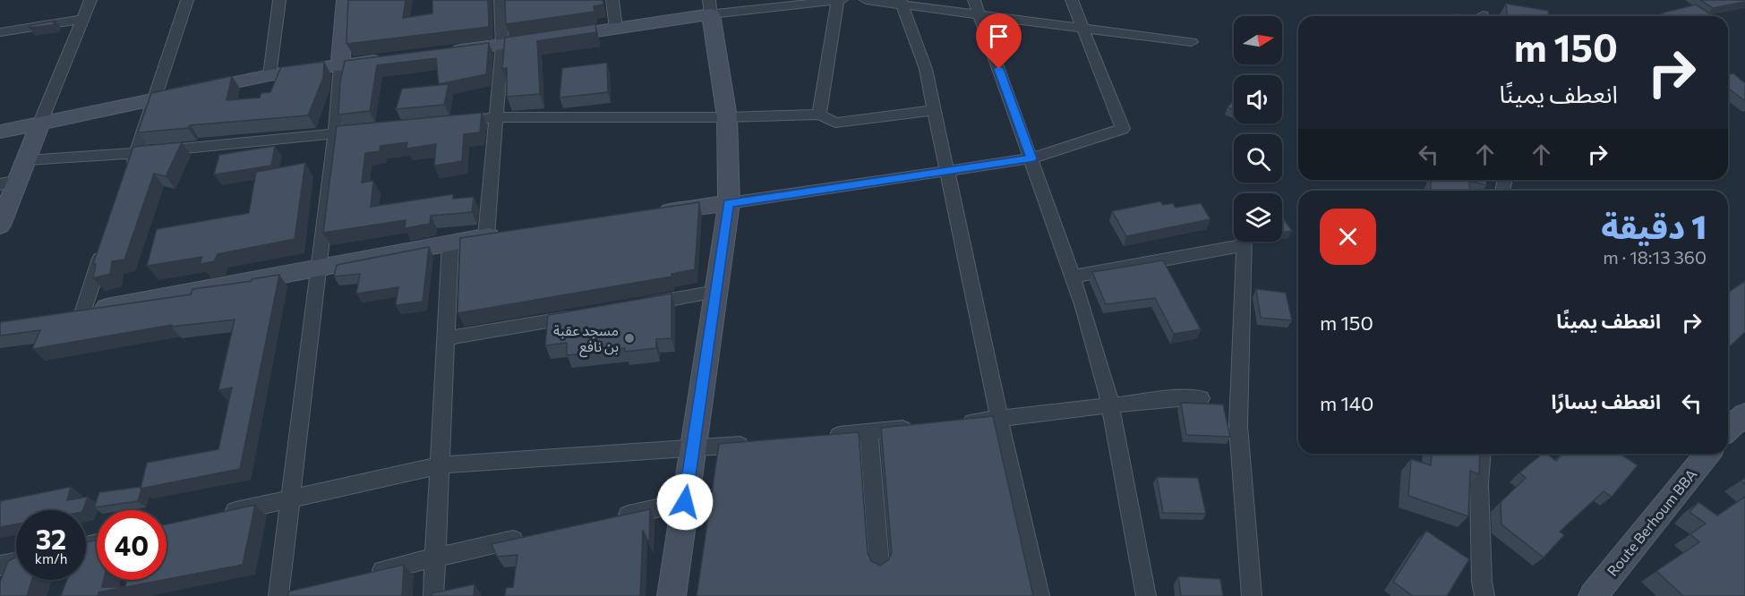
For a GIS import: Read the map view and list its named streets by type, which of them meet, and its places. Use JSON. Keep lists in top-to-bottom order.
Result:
{
  "streets": {
    "street": ["Route Berhoum BBA"]
  },
  "places": ["مسجد عقبة بن نافع"],
  "north": "right",
  "page": {
    "turn": ["150 m", "انعطف يمينًا"],
    "heading": ["1 دقيقة", "360 m · 18:13"],
    "list": [
      {
        "name": "انعطف يمينًا",
        "value": "150 m"
      },
      {
        "name": "انعطف يسارًا",
        "value": "140 m"
      }
    ],
    "speed": "32 km/h",
    "limit": "40"
  }
}
